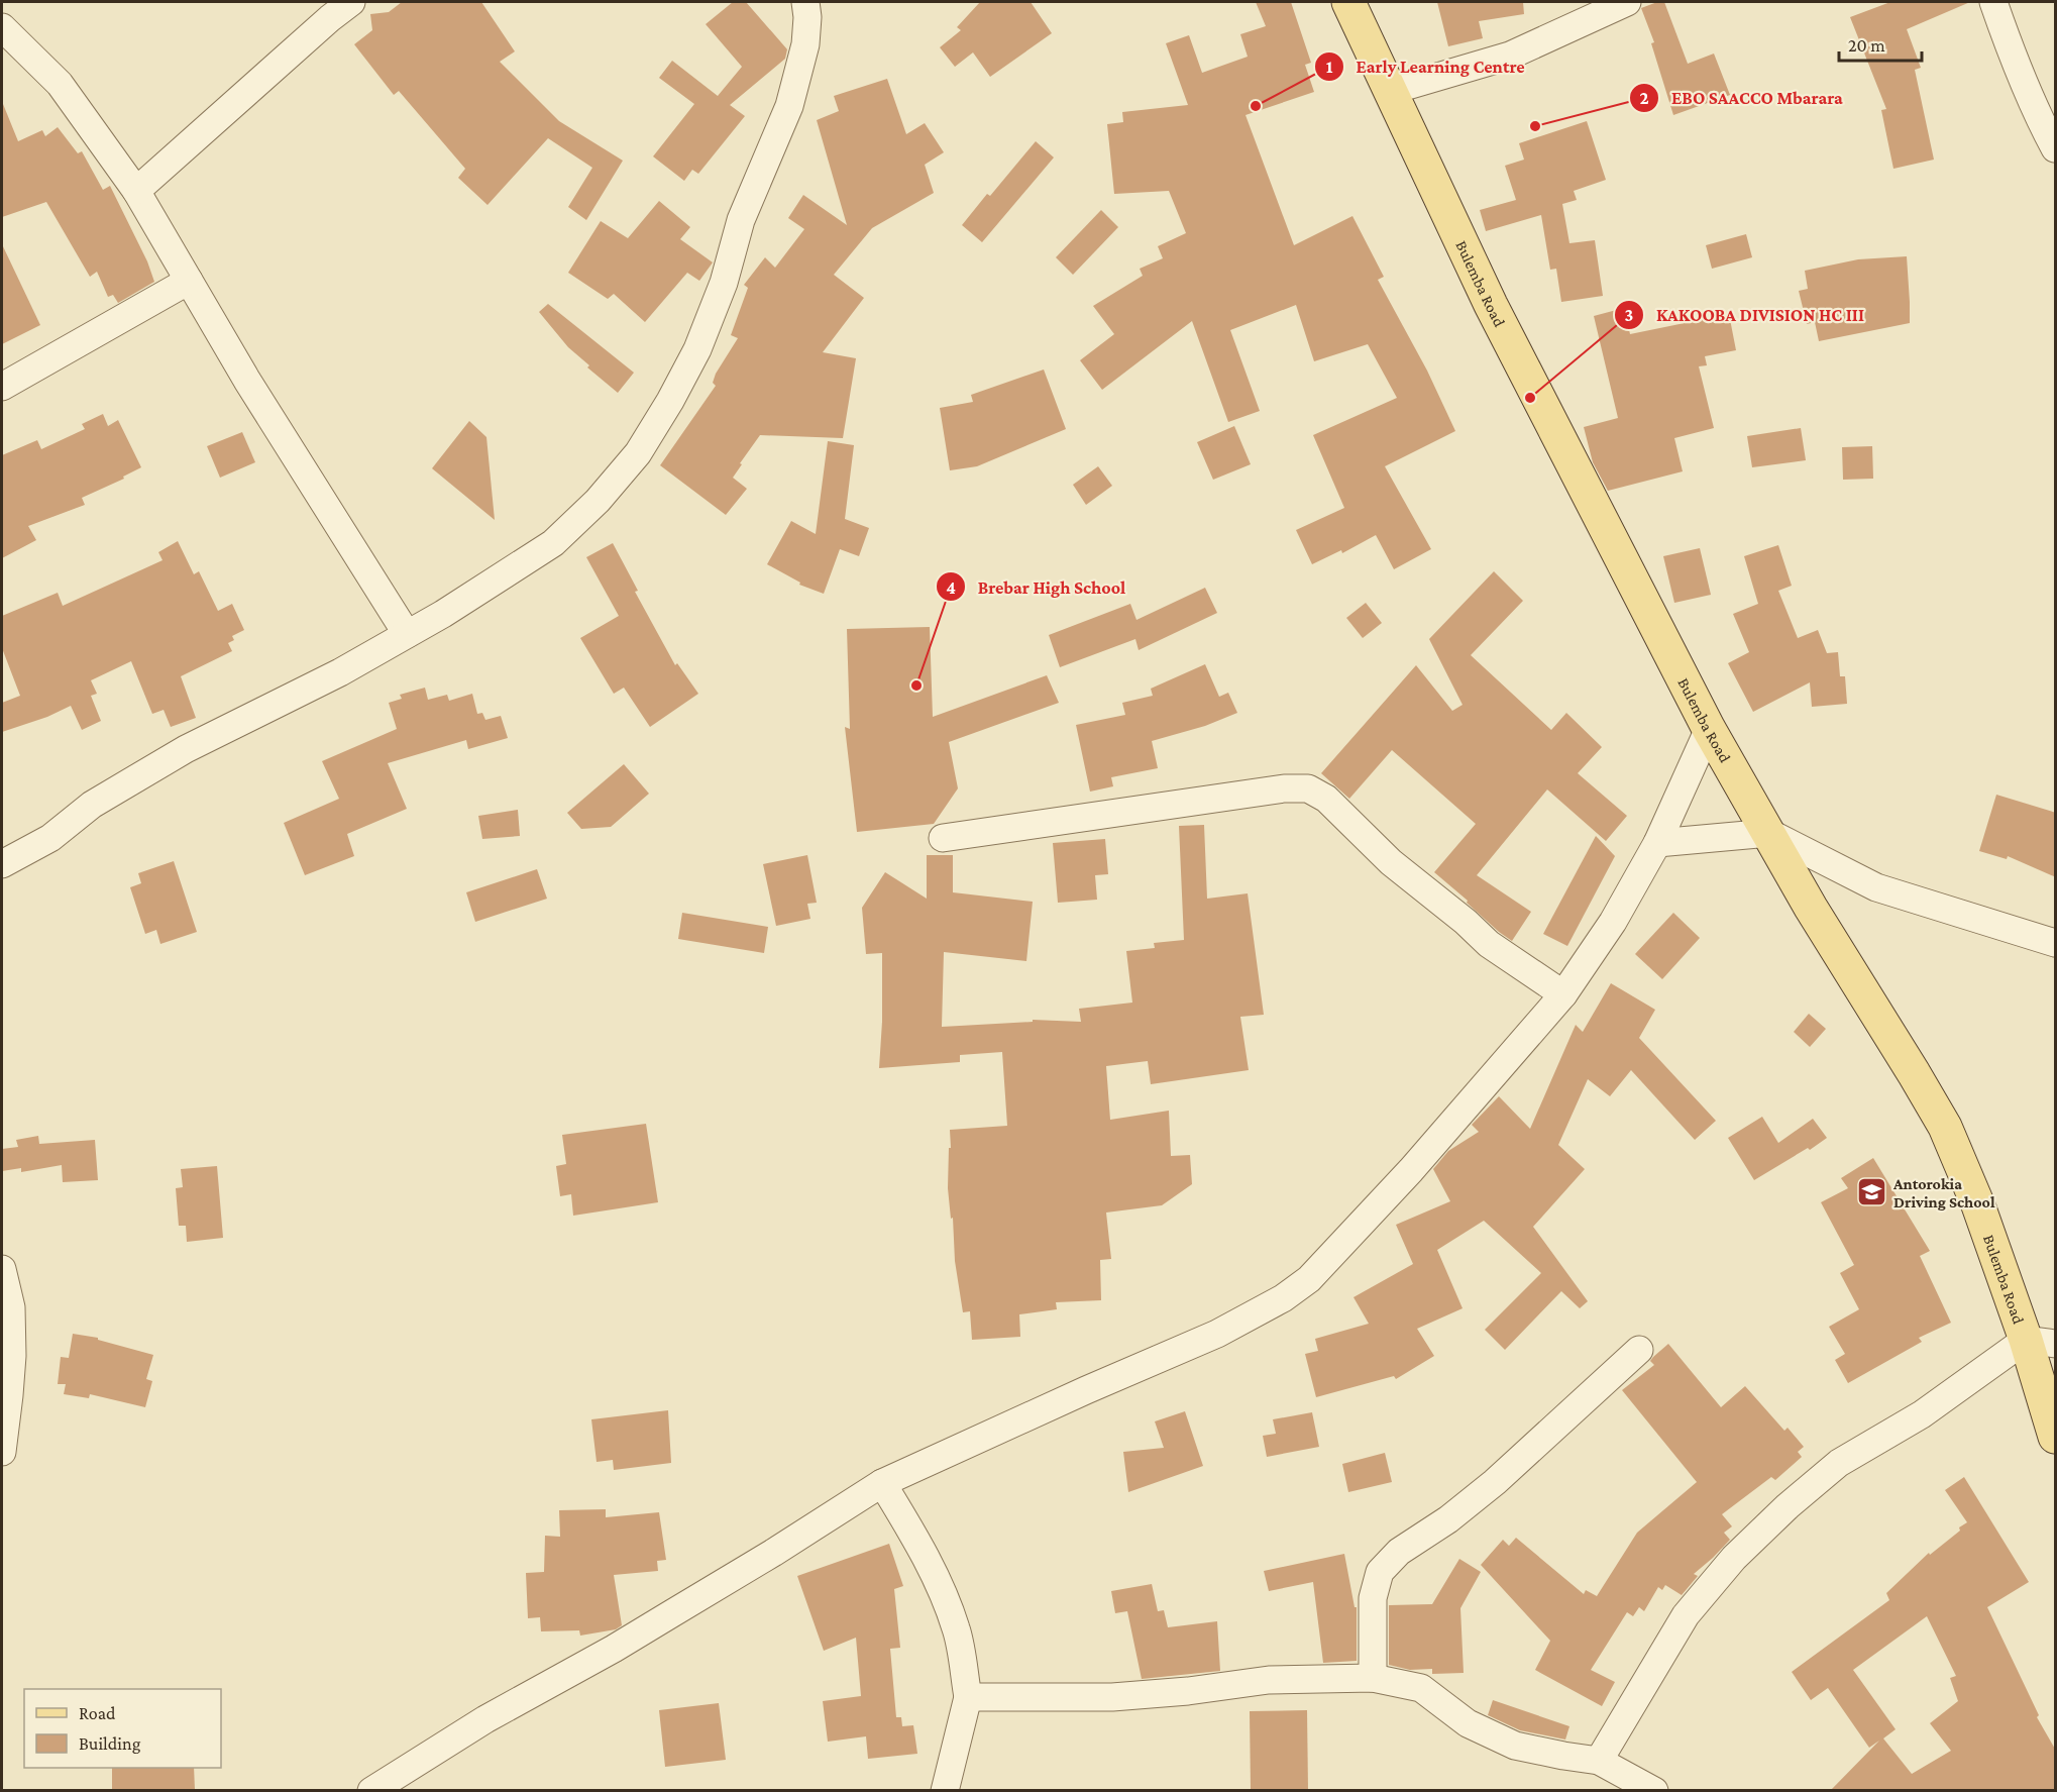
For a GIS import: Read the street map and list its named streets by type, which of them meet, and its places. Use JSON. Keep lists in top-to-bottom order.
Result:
{
  "streets": {
    "main road": ["Bulemba Road"]
  },
  "places": {
    "other": [
      "Early Learning Centre",
      "EBO SAACCO Mbarara",
      "KAKOOBA DIVISION HC III",
      "Brebar High School"
    ],
    "school or university": ["Antorokia Driving School"]
  },
  "legend": ["Road", "Building"],
  "scale_bar": "20 m"
}
